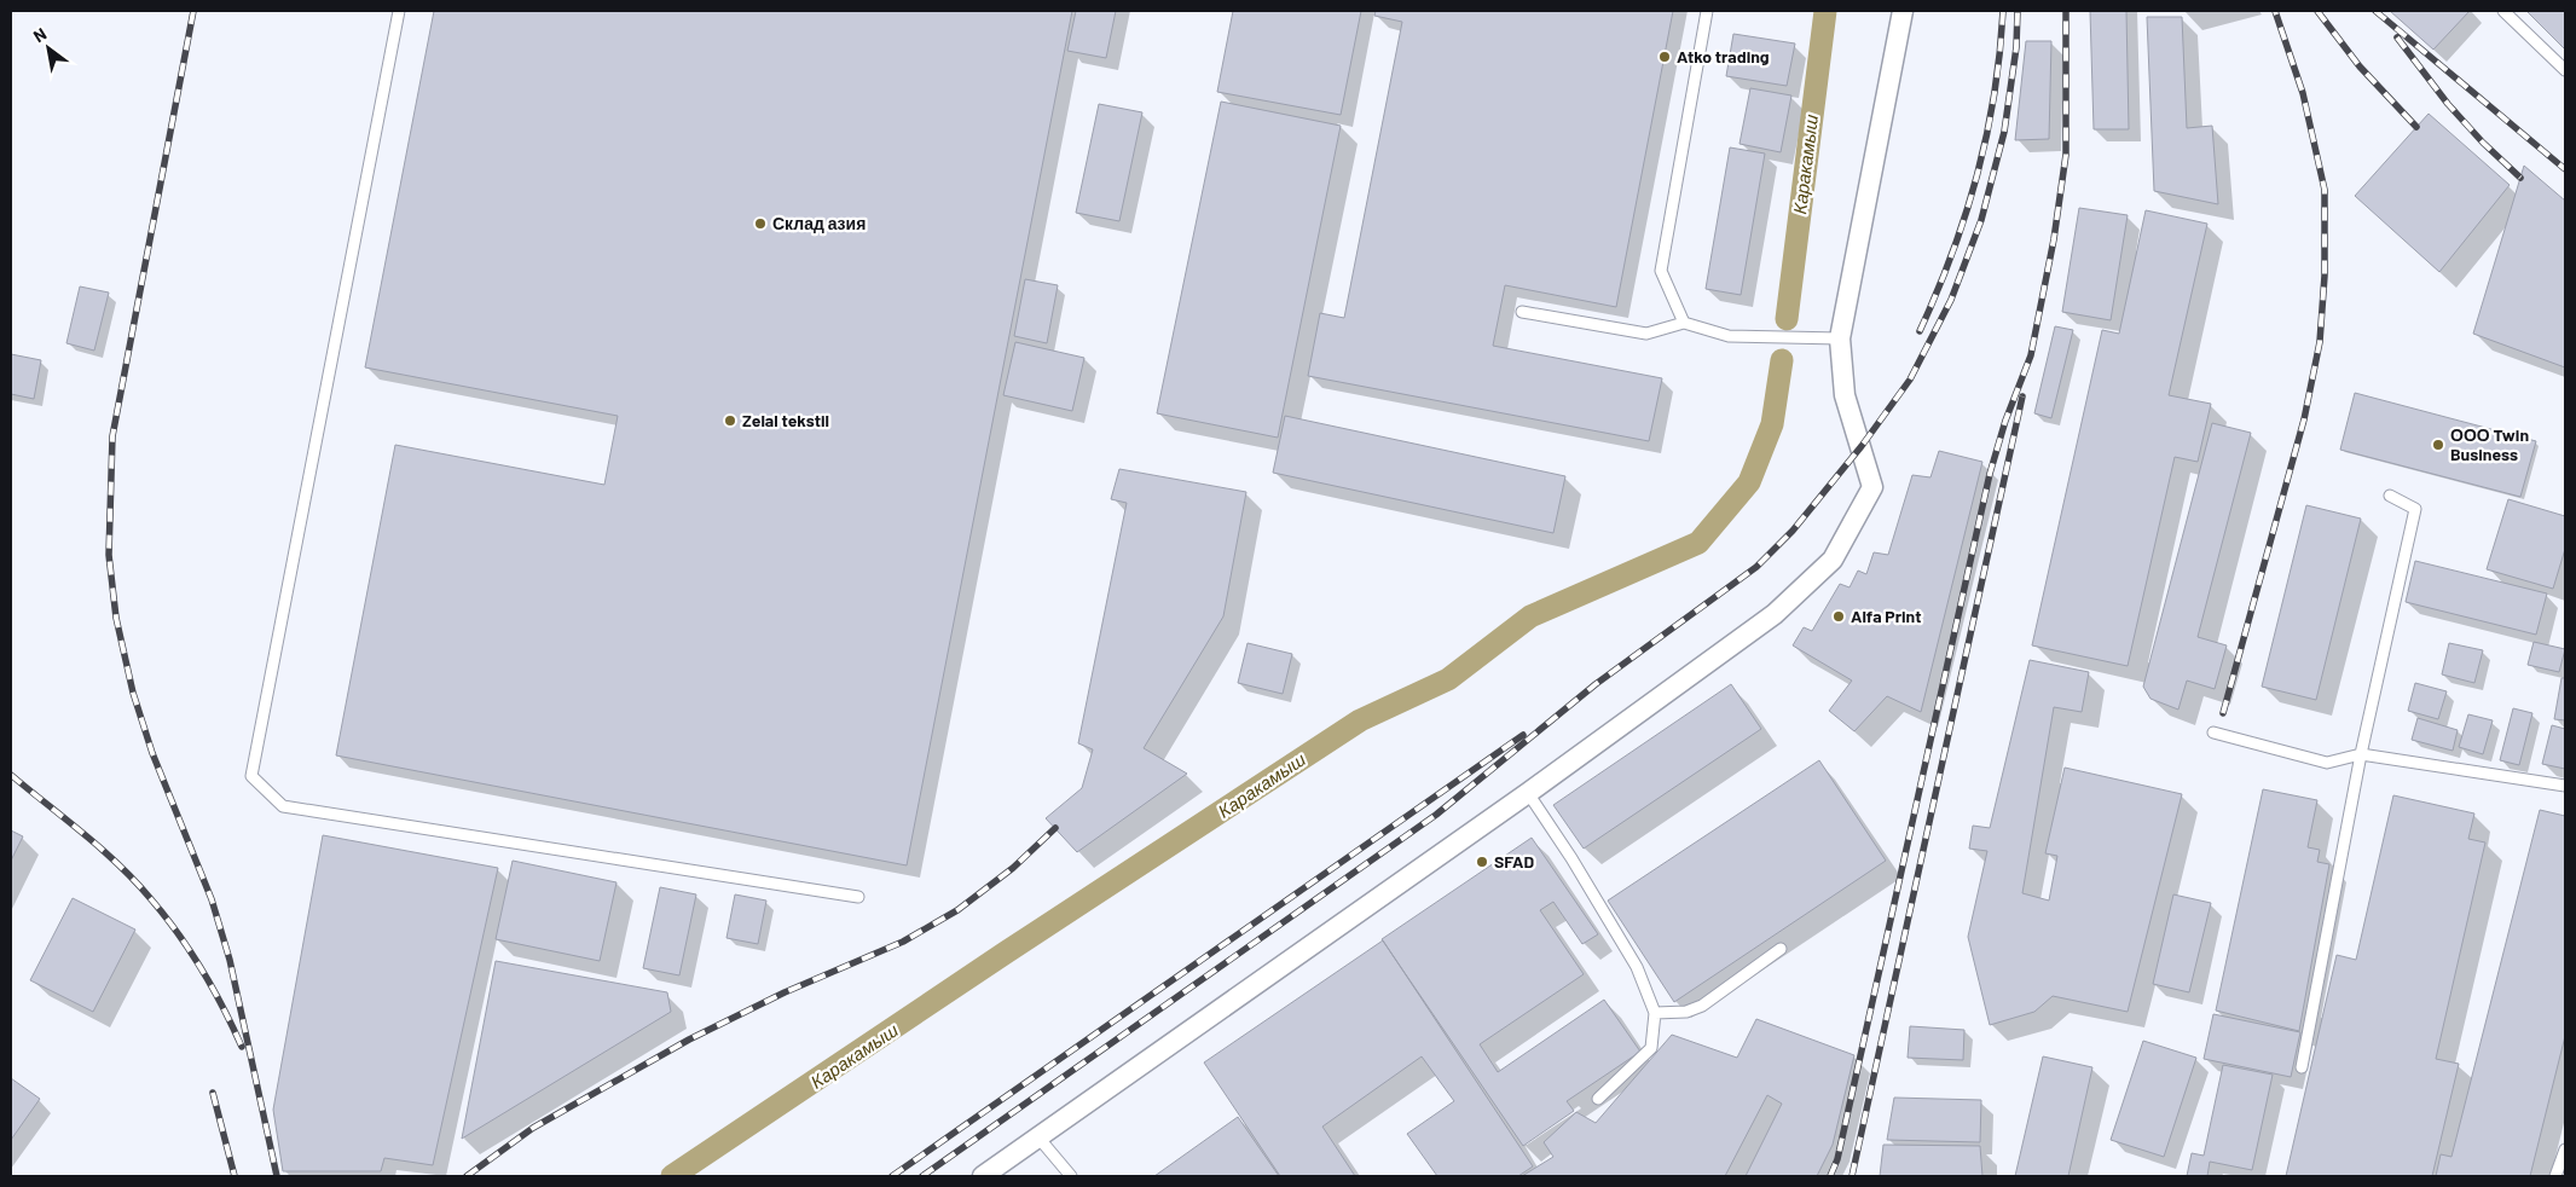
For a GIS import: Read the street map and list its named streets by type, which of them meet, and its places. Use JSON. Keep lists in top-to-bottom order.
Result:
{
  "water": ["Каракамыш"],
  "places": [
    "Atko trading",
    "Склад азия",
    "Zelal tekstil",
    "ООО Twin Business",
    "Alfa Print",
    "SFAD"
  ],
  "north": "top left"
}
